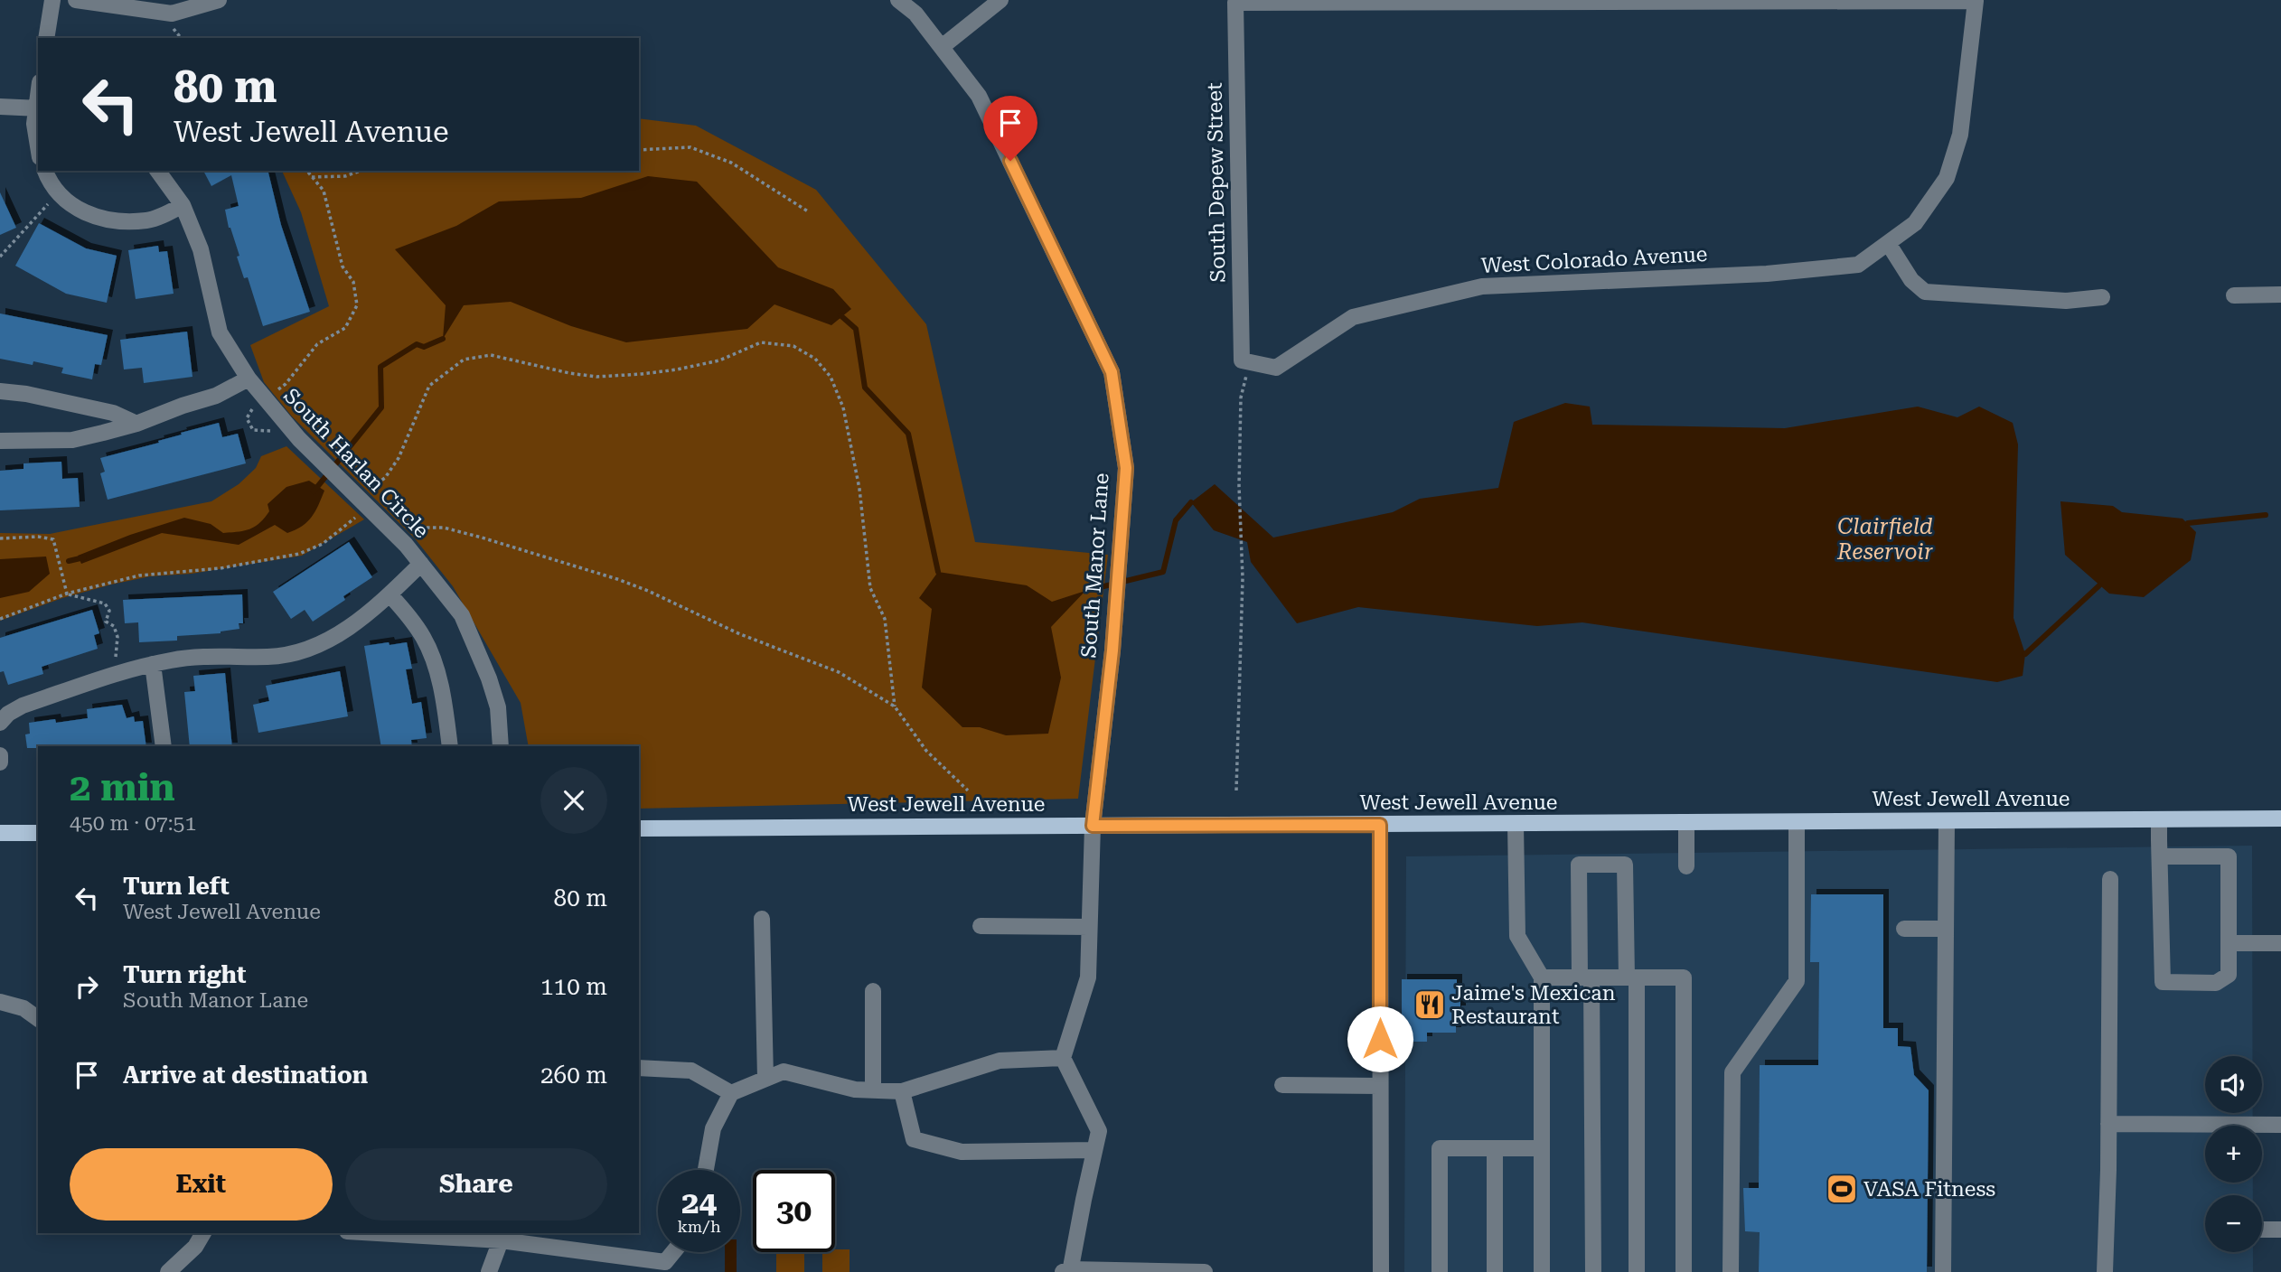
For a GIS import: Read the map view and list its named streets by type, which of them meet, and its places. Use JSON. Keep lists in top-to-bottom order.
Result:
{
  "streets": {
    "main road": ["West Jewell Avenue"],
    "street": [
      "South Depew Street",
      "West Colorado Avenue",
      "South Harlan Circle",
      "South Manor Lane"
    ]
  },
  "crossings": [
    ["South Depew Street", "West Colorado Avenue"],
    ["South Manor Lane", "West Jewell Avenue"]
  ],
  "water": ["Clairfield Reservoir"],
  "places": {
    "restaurant": ["Jaime's Mexican Restaurant"],
    "sports": ["VASA Fitness"]
  },
  "page": {
    "turn": ["80 m", "West Jewell Avenue"],
    "heading": ["2 min", "450 m · 07:51"],
    "list": [
      {
        "name": "Turn left",
        "note": "West Jewell Avenue",
        "value": "80 m"
      },
      {
        "name": "Turn right",
        "note": "South Manor Lane",
        "value": "110 m"
      },
      {
        "name": "Arrive at destination",
        "value": "260 m"
      }
    ],
    "map_buttons": ["+", "−"],
    "buttons": ["Exit", "Share"],
    "speed": "24 km/h",
    "limit": "30"
  }
}
